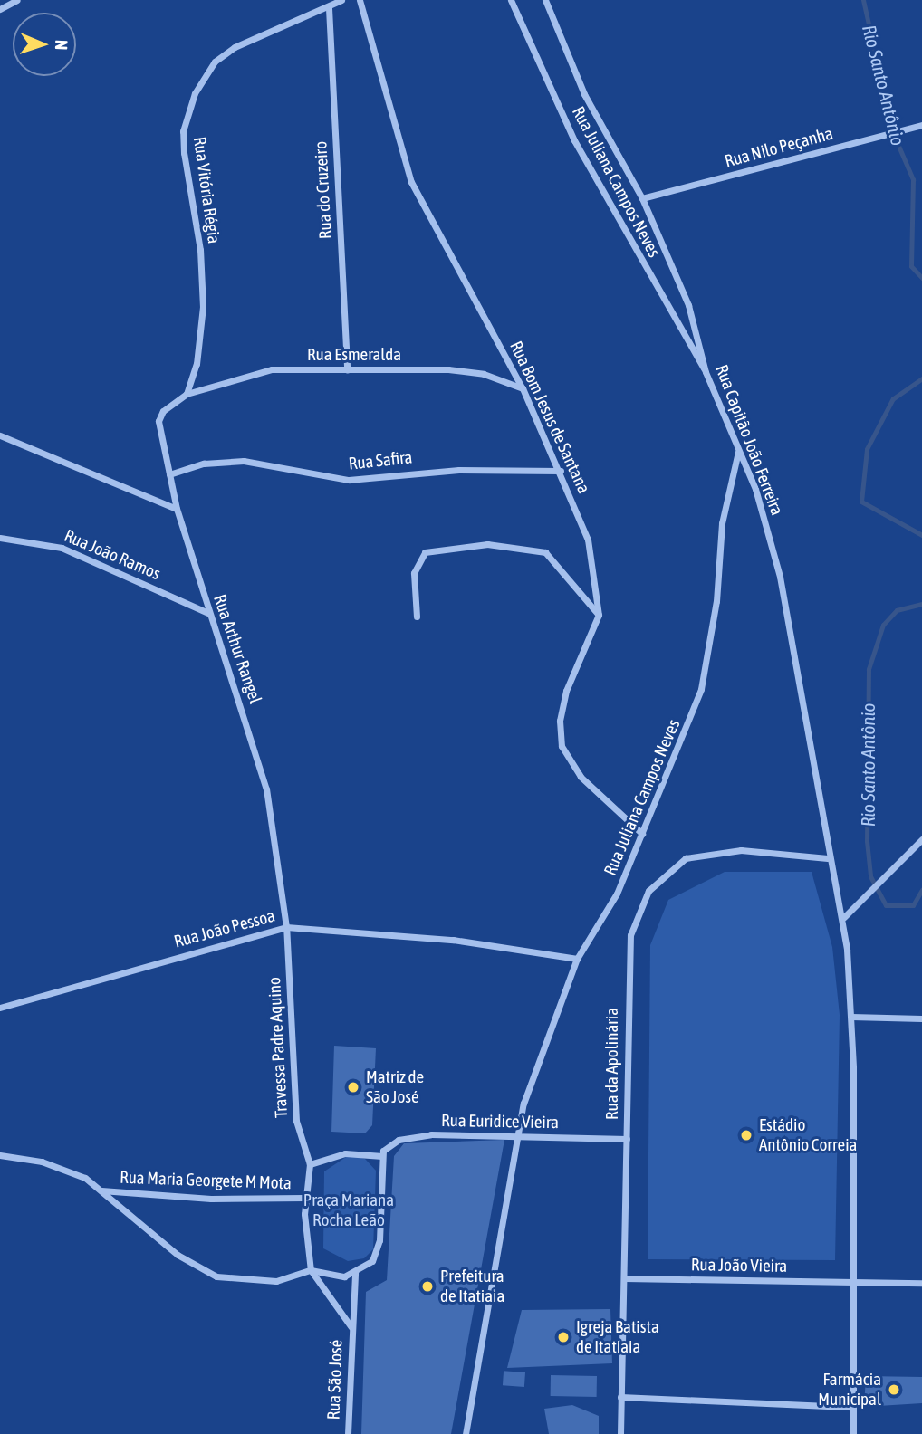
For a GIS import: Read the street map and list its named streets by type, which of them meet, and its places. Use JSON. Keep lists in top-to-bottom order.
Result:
{
  "streets": {
    "street": [
      "Rua Nilo Peçanha",
      "Rua Juliana Campos Neves",
      "Rua Vitória Régia",
      "Rua do Cruzeiro",
      "Rua Esmeralda",
      "Rua Bom Jesus de Santana",
      "Rua Capitão João Ferreira",
      "Rua Safira",
      "Rua João Ramos",
      "Rua Arthur Rangel",
      "Rua João Pessoa",
      "Travessa Padre Aquino",
      "Rua da Apolinária",
      "Rua Euridice Vieira",
      "Rua Maria Georgete M Mota",
      "Rua João Vieira",
      "Rua São José"
    ]
  },
  "crossings": [
    ["Rua Nilo Peçanha", "Rua Capitão João Ferreira"],
    ["Rua Juliana Campos Neves", "Rua Capitão João Ferreira"],
    ["Rua Juliana Campos Neves", "Rua João Pessoa"],
    ["Rua Juliana Campos Neves", "Rua Euridice Vieira"],
    ["Rua Vitória Régia", "Rua do Cruzeiro"],
    ["Rua Vitória Régia", "Rua Esmeralda"],
    ["Rua Vitória Régia", "Rua Arthur Rangel"],
    ["Rua do Cruzeiro", "Rua Esmeralda"],
    ["Rua Esmeralda", "Rua Bom Jesus de Santana"],
    ["Rua Esmeralda", "Rua Arthur Rangel"],
    ["Rua Bom Jesus de Santana", "Rua Safira"],
    ["Rua Capitão João Ferreira", "Rua da Apolinária"],
    ["Rua Capitão João Ferreira", "Rua João Vieira"],
    ["Rua Safira", "Rua Arthur Rangel"],
    ["Rua João Ramos", "Rua Arthur Rangel"],
    ["Rua Arthur Rangel", "Rua João Pessoa"],
    ["Rua Arthur Rangel", "Travessa Padre Aquino"],
    ["Rua João Pessoa", "Travessa Padre Aquino"],
    ["Rua da Apolinária", "Rua Euridice Vieira"],
    ["Rua da Apolinária", "Rua João Vieira"]
  ],
  "water": ["Rio Santo Antônio"],
  "parks": ["Praça Mariana Rocha Leão"],
  "places": [
    "Matriz de São José",
    "Estádio Antônio Correia",
    "Prefeitura de Itatiaia",
    "Igreja Batista de Itatiaia",
    "Farmácia Municipal"
  ],
  "north": "right"
}
